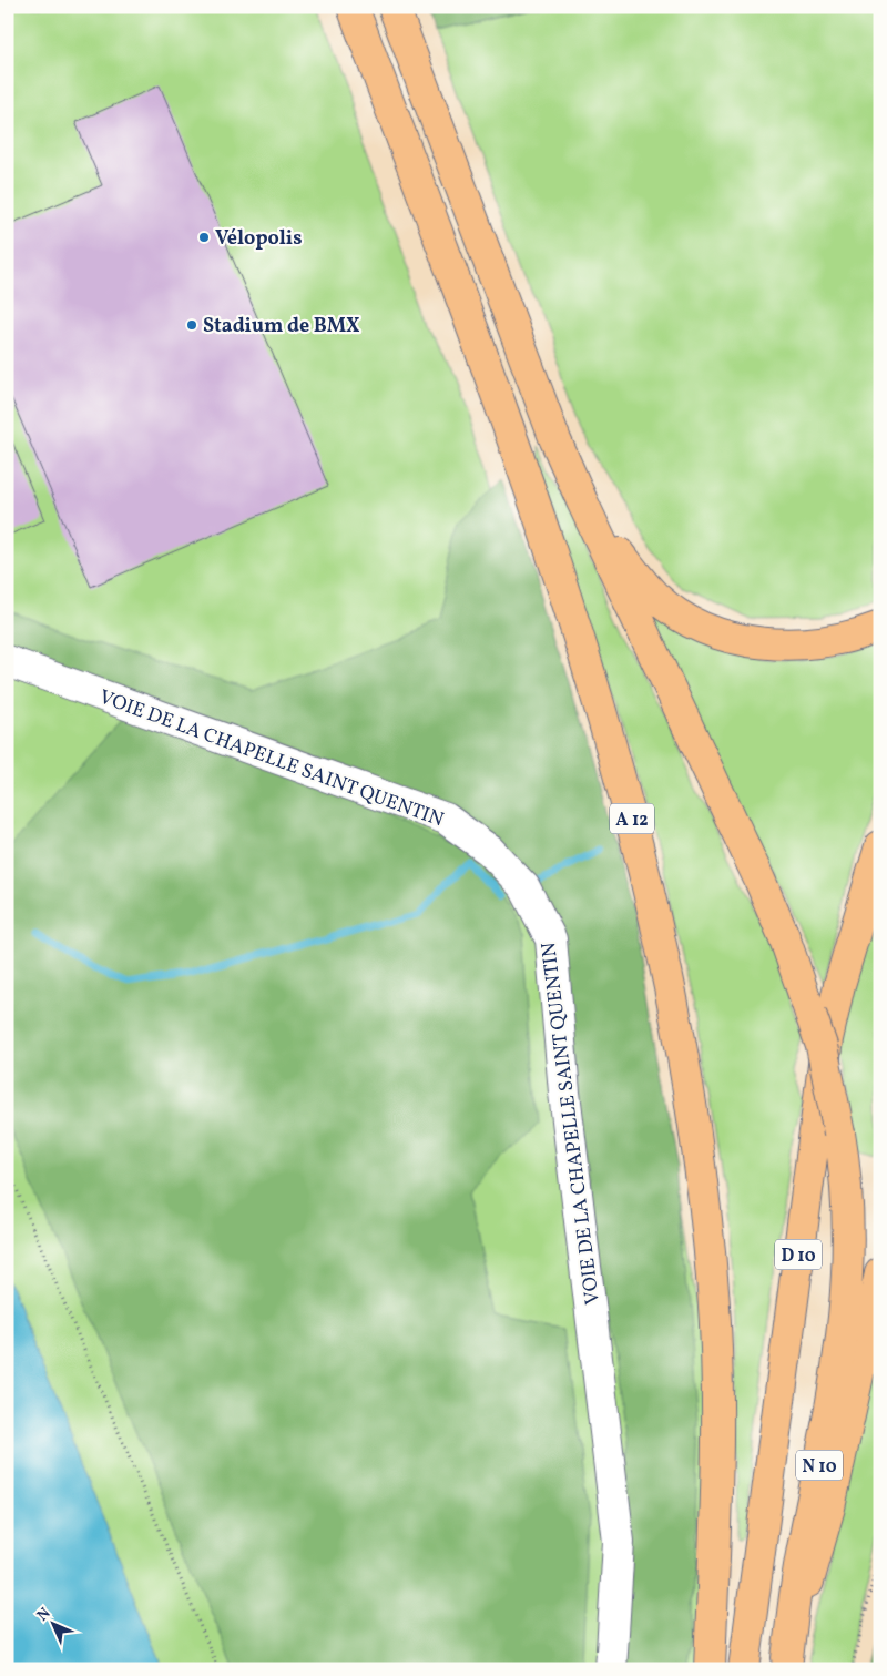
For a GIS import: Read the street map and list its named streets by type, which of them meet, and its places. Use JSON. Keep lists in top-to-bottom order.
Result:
{
  "streets": {
    "main road": ["A 12", "D 10", "N 10"],
    "street": ["VOIE DE LA CHAPELLE SAINT QUENTIN"]
  },
  "places": ["Vélopolis", "Stadium de BMX"],
  "north": "top left"
}
